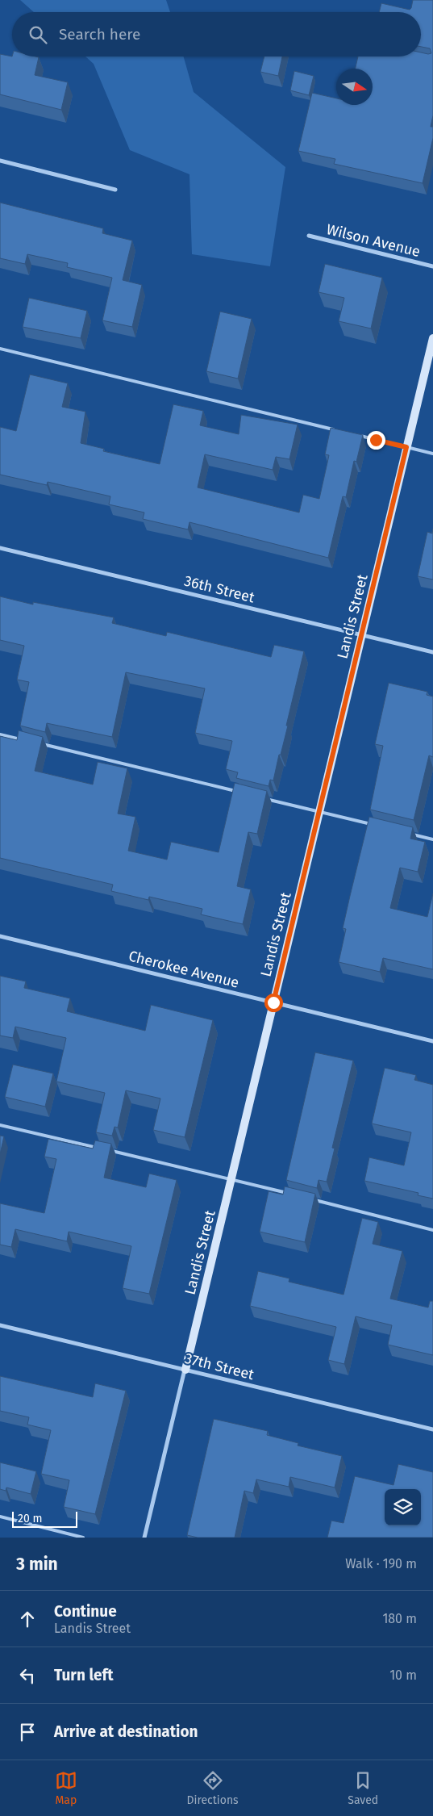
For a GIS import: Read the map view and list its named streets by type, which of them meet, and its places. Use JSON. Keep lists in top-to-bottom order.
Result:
{
  "streets": {
    "street": [
      "Wilson Avenue",
      "36th Street",
      "Landis Street",
      "Cherokee Avenue",
      "37th Street"
    ]
  },
  "crossings": [
    ["36th Street", "Landis Street"],
    ["Landis Street", "Cherokee Avenue"],
    ["Landis Street", "37th Street"]
  ],
  "scale_bar": "20 m",
  "north": "right",
  "page": {
    "search": "Search here",
    "scale": "20 m",
    "heading": ["3 min", "Walk · 190 m"],
    "list": [
      ["Continue", "Landis Street", "180 m"],
      ["Turn left", "10 m"],
      "Arrive at destination"
    ],
    "nav": ["Map", "Directions", "Saved"]
  }
}
